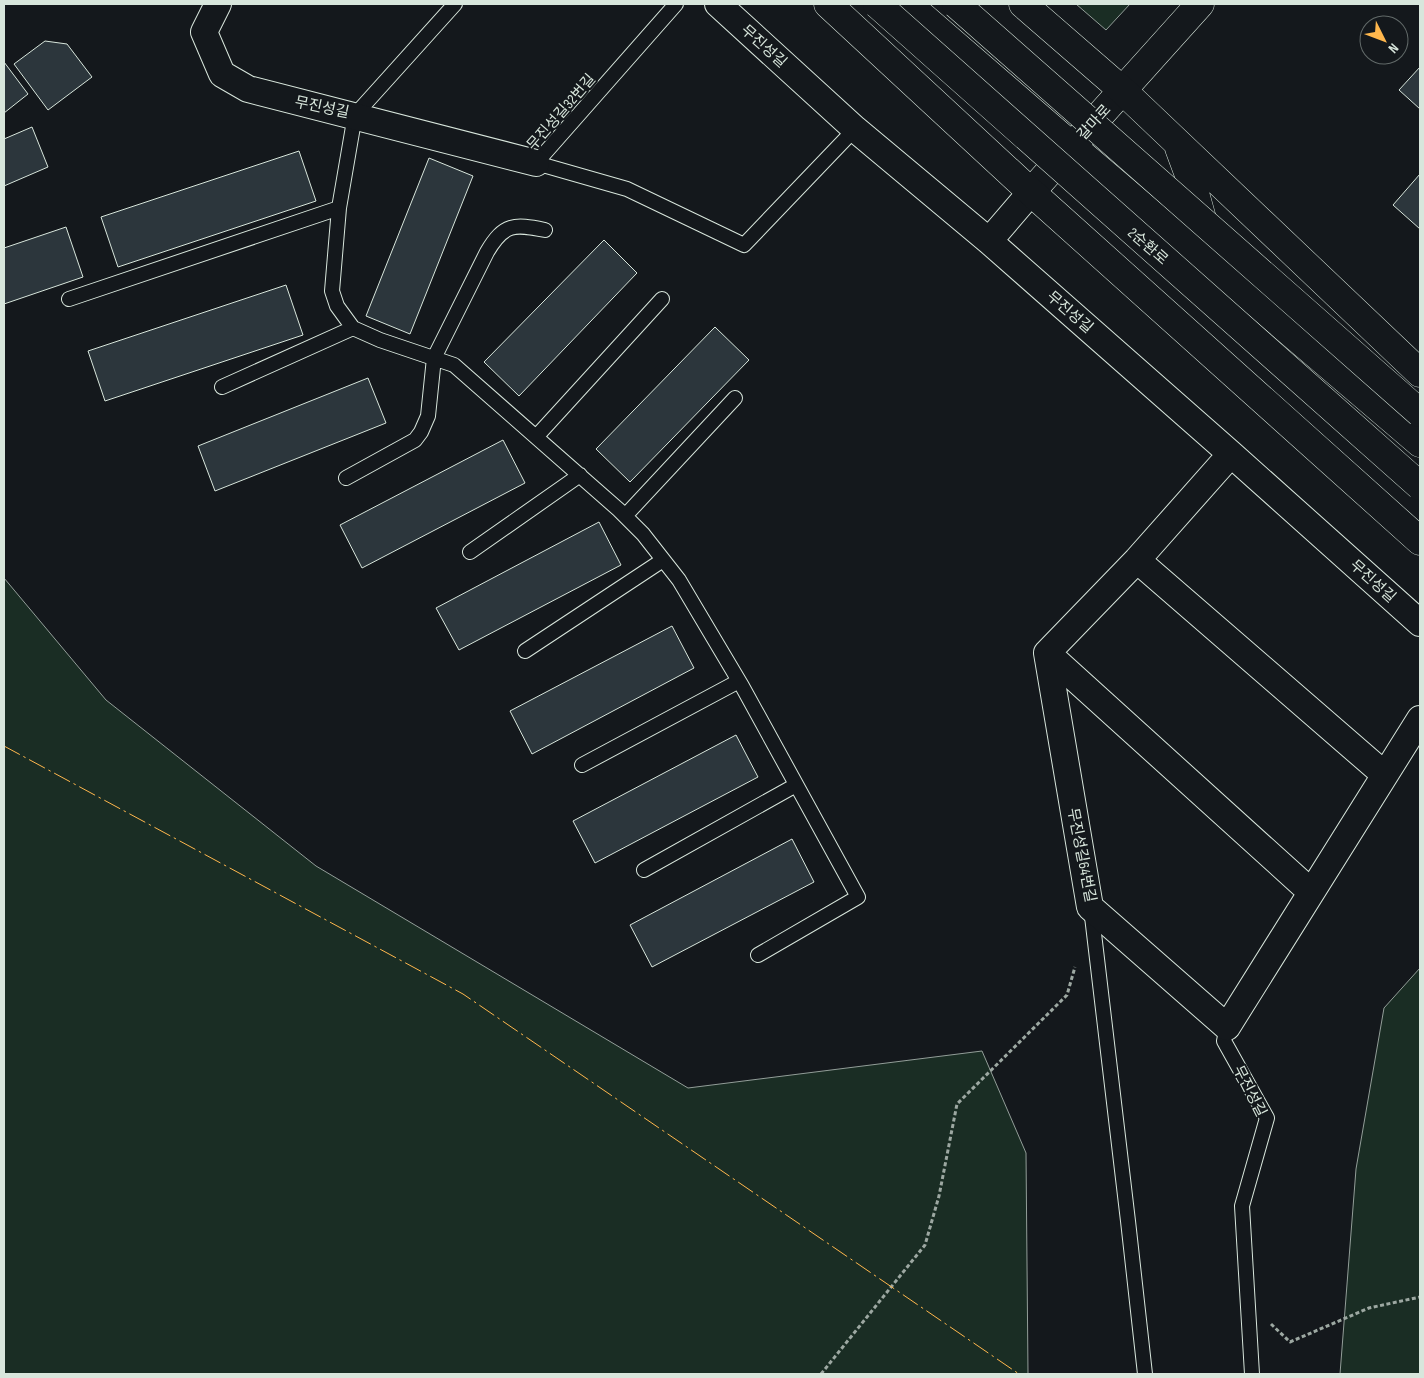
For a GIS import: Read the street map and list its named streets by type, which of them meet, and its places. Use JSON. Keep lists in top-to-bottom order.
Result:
{
  "streets": {
    "main road": ["갈마로", "2순환로"],
    "street": ["무진성길", "무진성길64번길"],
    "lane": ["무진성길32번길"]
  },
  "crossings": [
    ["무진성길", "무진성길32번길"],
    ["무진성길", "갈마로"],
    ["무진성길", "무진성길64번길"]
  ],
  "north": "bottom right"
}
